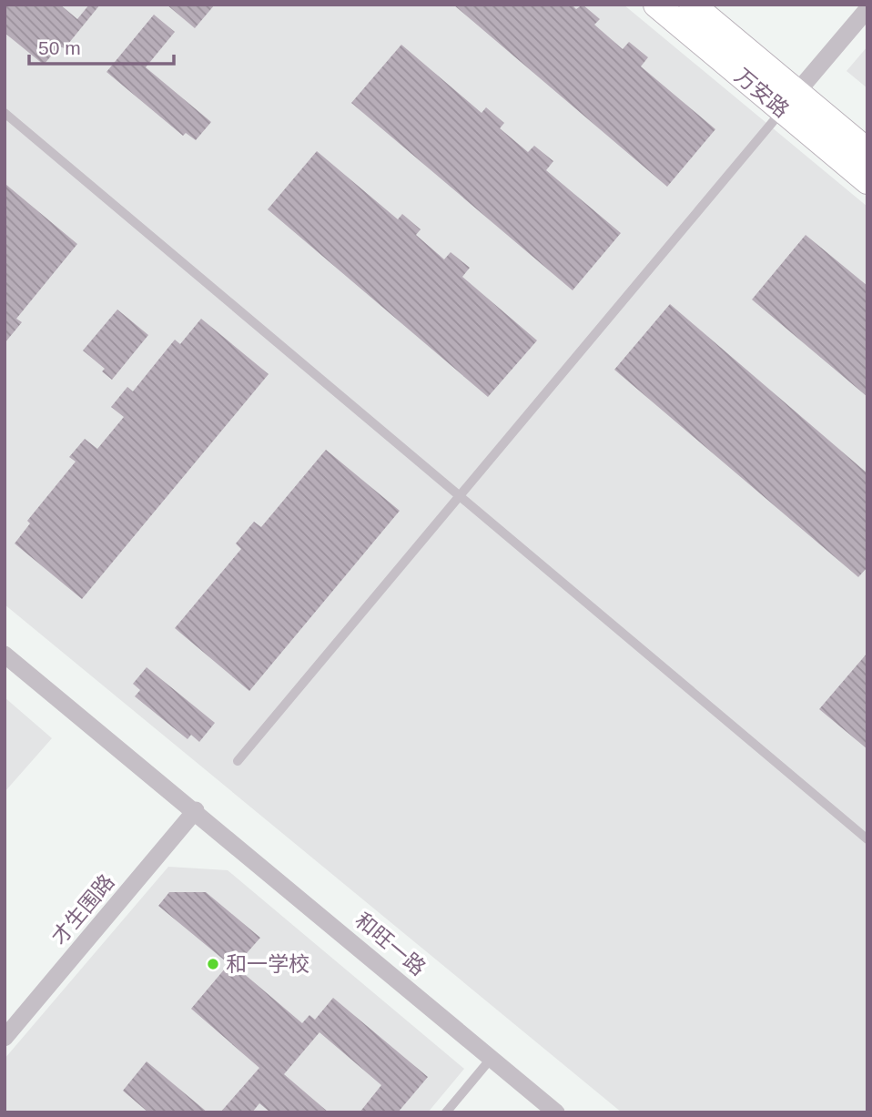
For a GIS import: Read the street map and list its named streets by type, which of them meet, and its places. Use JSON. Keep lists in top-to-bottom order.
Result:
{
  "streets": {
    "street": ["万安路", "才生围路", "和旺一路"]
  },
  "crossings": [
    ["才生围路", "和旺一路"]
  ],
  "places": ["和一学校"],
  "scale_bar": "50 m"
}
